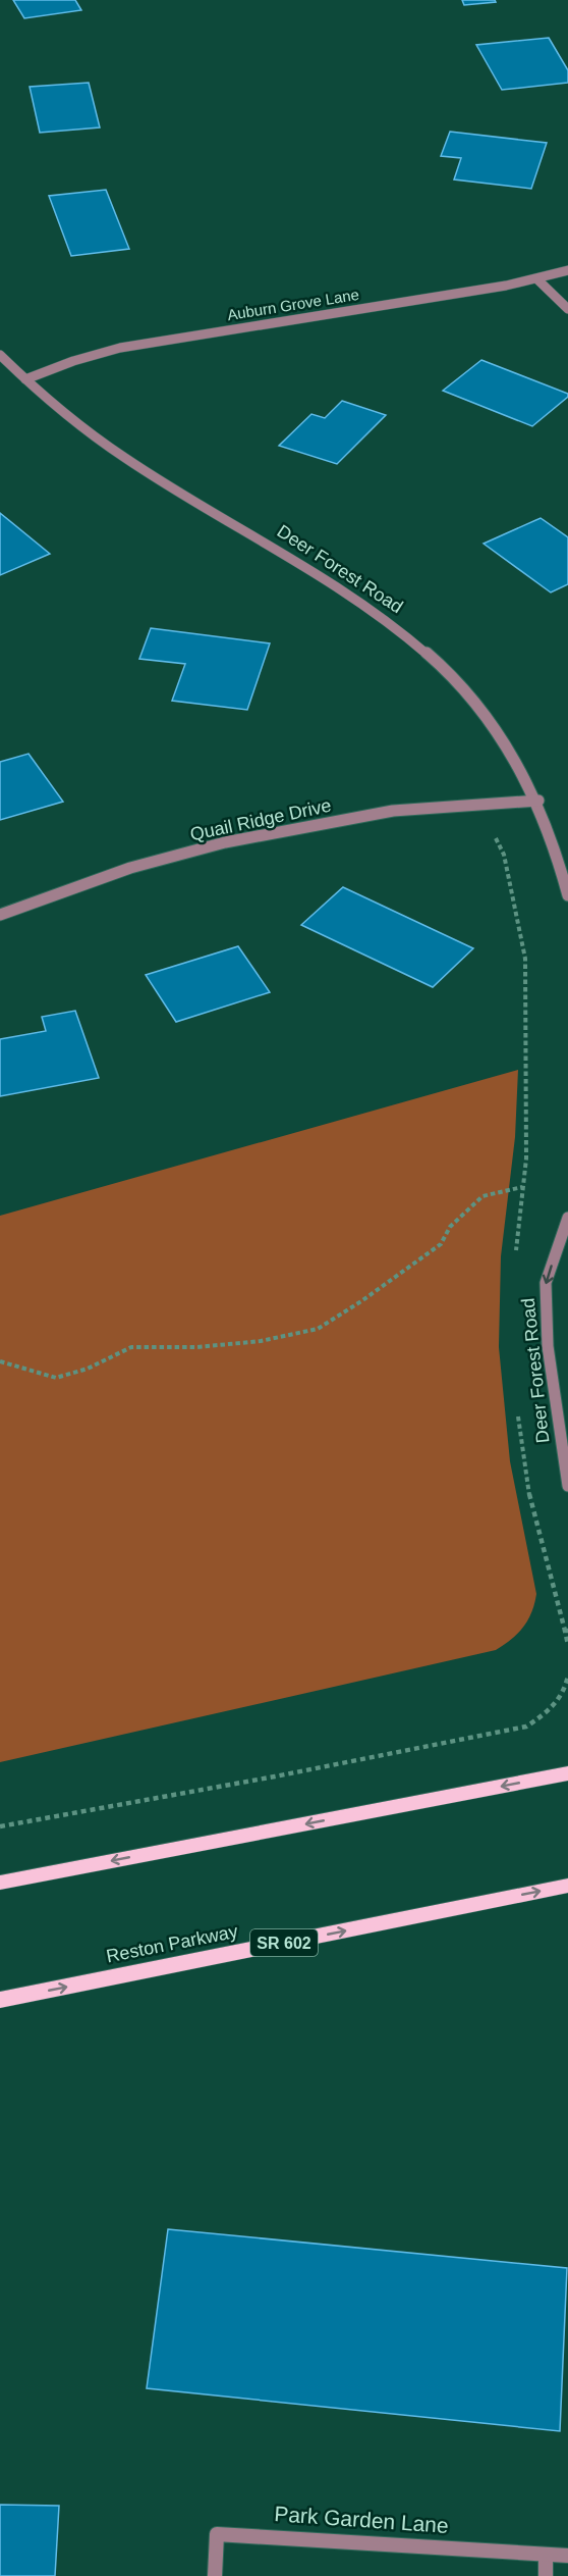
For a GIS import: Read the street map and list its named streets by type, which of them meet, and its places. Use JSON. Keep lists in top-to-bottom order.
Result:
{
  "streets": {
    "main road": ["SR 602", "Reston Parkway"],
    "street": [
      "Auburn Grove Lane",
      "Deer Forest Road",
      "Quail Ridge Drive",
      "Park Garden Lane"
    ]
  },
  "crossings": [
    ["Auburn Grove Lane", "Deer Forest Road"],
    ["Deer Forest Road", "Quail Ridge Drive"]
  ]
}
